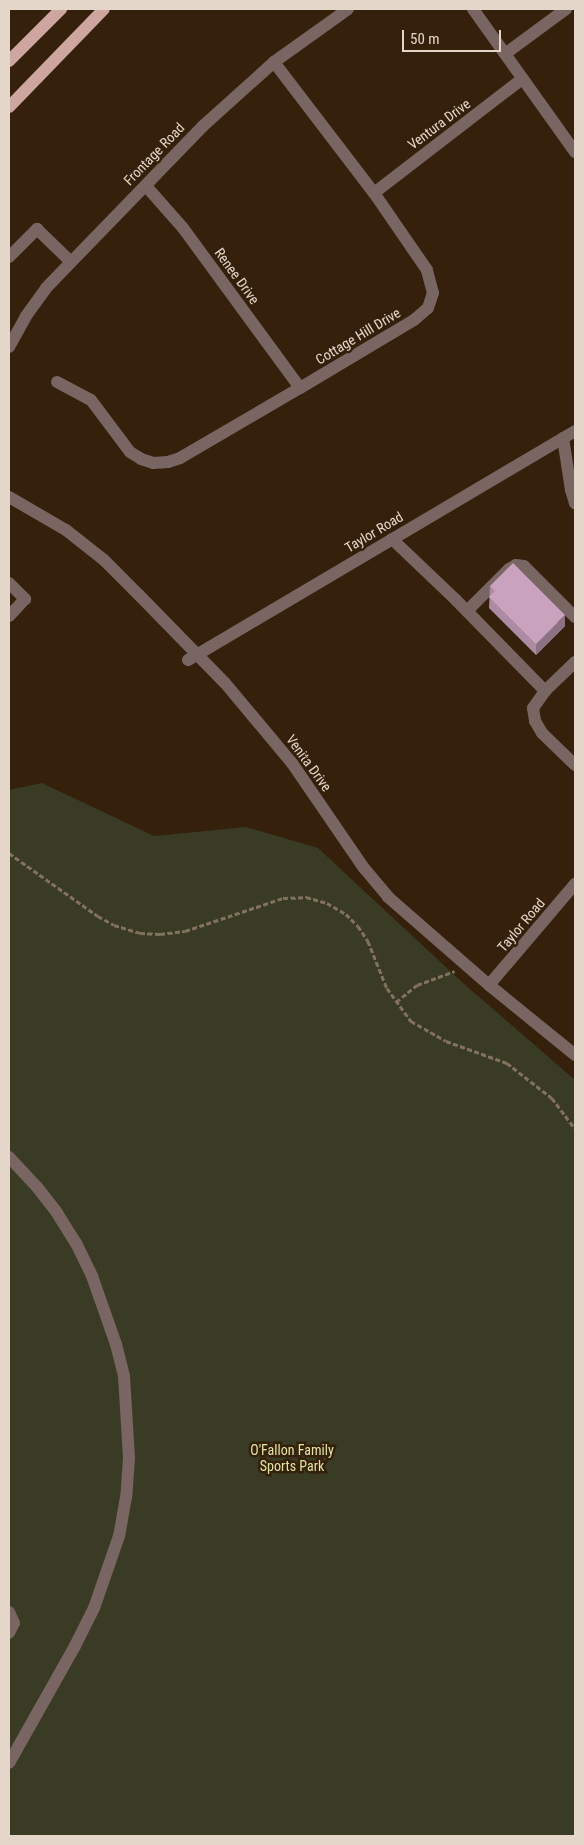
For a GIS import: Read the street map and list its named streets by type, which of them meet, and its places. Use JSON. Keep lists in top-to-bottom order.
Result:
{
  "streets": {
    "street": [
      "Ventura Drive",
      "Frontage Road",
      "Renee Drive",
      "Cottage Hill Drive",
      "Taylor Road",
      "Venita Drive"
    ]
  },
  "crossings": [
    ["Ventura Drive", "Cottage Hill Drive"],
    ["Frontage Road", "Renee Drive"],
    ["Frontage Road", "Cottage Hill Drive"],
    ["Renee Drive", "Cottage Hill Drive"],
    ["Taylor Road", "Venita Drive"]
  ],
  "parks": ["O'Fallon Family Sports Park"],
  "scale_bar": "50 m"
}
